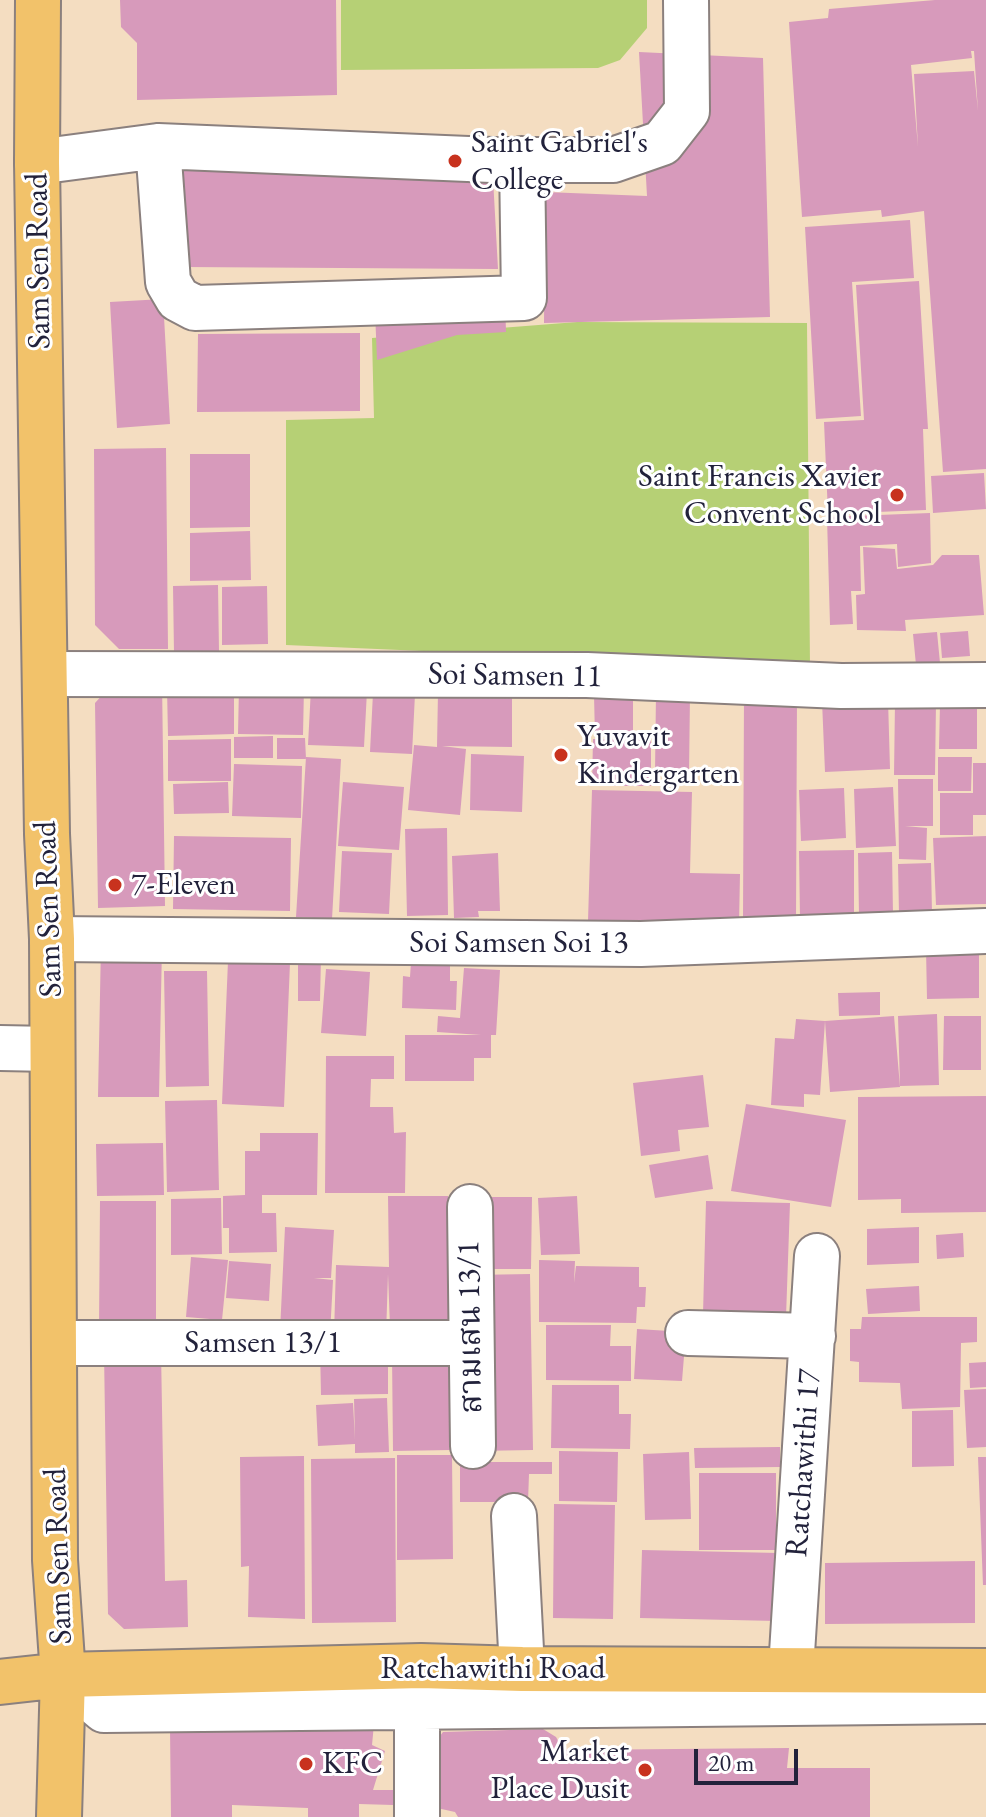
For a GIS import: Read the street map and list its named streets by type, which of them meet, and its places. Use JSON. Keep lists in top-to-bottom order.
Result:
{
  "streets": {
    "main road": ["Sam Sen Road", "Ratchawithi Road"],
    "street": [
      "Soi Samsen 11",
      "Soi Samsen Soi 13",
      "สามเสน 13/1",
      "Samsen 13/1",
      "Ratchawithi 17"
    ]
  },
  "crossings": [
    ["Sam Sen Road", "Soi Samsen 11"],
    ["Sam Sen Road", "Soi Samsen Soi 13"],
    ["Sam Sen Road", "Samsen 13/1"],
    ["Sam Sen Road", "Ratchawithi Road"],
    ["สามเสน 13/1", "Samsen 13/1"],
    ["Ratchawithi 17", "Ratchawithi Road"]
  ],
  "places": [
    "Saint Gabriel's College",
    "Saint Francis Xavier Convent School",
    "Yuvavit Kindergarten",
    "7-Eleven",
    "KFC",
    "Market Place Dusit"
  ],
  "scale_bar": "20 m"
}
